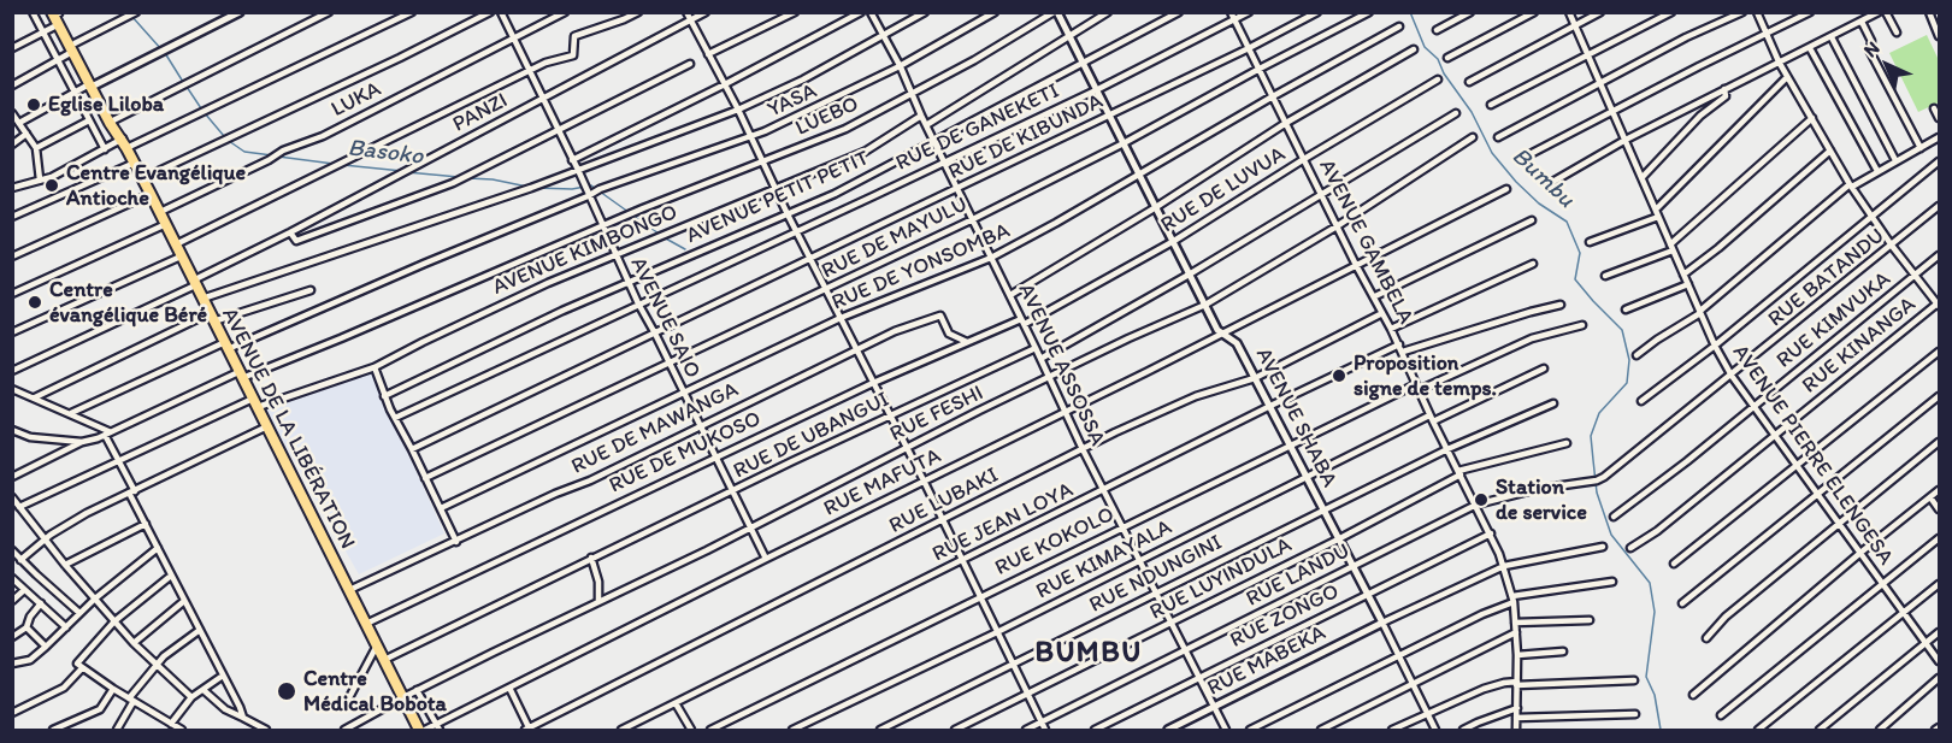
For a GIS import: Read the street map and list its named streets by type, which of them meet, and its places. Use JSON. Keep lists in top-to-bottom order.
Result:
{
  "streets": {
    "highway": ["AVENUE DE LA LIBÉRATION"],
    "street": [
      "LUKA",
      "YASA",
      "PANZI",
      "LUEBO",
      "RUE DE GANEKETI",
      "RUE DE KIBUNDA",
      "RUE DE LUVUA",
      "AVENUE PETIT PETIT",
      "RUE DE MAYULU",
      "AVENUE GAMBELA",
      "AVENUE KIMBONGO",
      "RUE DE YONSOMBA",
      "RUE BATANDU",
      "AVENUE SAIO",
      "RUE KIMVUKA",
      "RUE KINANGA",
      "AVENUE ASSOSSA",
      "RUE FESHI",
      "AVENUE SHABA",
      "RUE DE MAWANGA",
      "RUE DE UBANGUI",
      "RUE DE MUKOSO",
      "AVENUE PIERRE ELENGESA",
      "RUE MAFUTA",
      "RUE LUBAKI",
      "RUE JEAN LOYA",
      "RUE KOKOLO",
      "RUE KIMAYALA",
      "RUE NDUNGINI",
      "RUE LANDU",
      "RUE LUYINDULA",
      "RUE ZONGO",
      "RUE MABEKA"
    ]
  },
  "crossings": [
    ["LUKA", "AVENUE SAIO"],
    ["LUKA", "AVENUE DE LA LIBÉRATION"],
    ["YASA", "AVENUE SAIO"],
    ["YASA", "AVENUE ASSOSSA"],
    ["YASA", "AVENUE DE LA LIBÉRATION"],
    ["PANZI", "AVENUE SAIO"],
    ["PANZI", "AVENUE DE LA LIBÉRATION"],
    ["LUEBO", "AVENUE SAIO"],
    ["LUEBO", "AVENUE ASSOSSA"],
    ["LUEBO", "AVENUE SHABA"],
    ["LUEBO", "AVENUE DE LA LIBÉRATION"],
    ["RUE DE GANEKETI", "AVENUE GAMBELA"],
    ["RUE DE GANEKETI", "AVENUE SAIO"],
    ["RUE DE GANEKETI", "AVENUE ASSOSSA"],
    ["RUE DE GANEKETI", "AVENUE SHABA"],
    ["RUE DE KIBUNDA", "AVENUE GAMBELA"],
    ["RUE DE KIBUNDA", "AVENUE SAIO"],
    ["RUE DE KIBUNDA", "AVENUE ASSOSSA"],
    ["RUE DE KIBUNDA", "AVENUE SHABA"],
    ["RUE DE LUVUA", "AVENUE GAMBELA"],
    ["RUE DE LUVUA", "AVENUE ASSOSSA"],
    ["RUE DE LUVUA", "AVENUE SHABA"],
    ["RUE DE LUVUA", "RUE DE MUKOSO"],
    ["AVENUE PETIT PETIT", "AVENUE SAIO"],
    ["AVENUE PETIT PETIT", "AVENUE ASSOSSA"],
    ["AVENUE PETIT PETIT", "AVENUE SHABA"],
    ["RUE DE MAYULU", "AVENUE GAMBELA"],
    ["RUE DE MAYULU", "AVENUE SAIO"],
    ["RUE DE MAYULU", "AVENUE ASSOSSA"],
    ["RUE DE MAYULU", "AVENUE SHABA"],
    ["AVENUE GAMBELA", "RUE DE YONSOMBA"],
    ["AVENUE GAMBELA", "RUE FESHI"],
    ["AVENUE GAMBELA", "RUE MAFUTA"],
    ["AVENUE GAMBELA", "RUE LUBAKI"],
    ["AVENUE GAMBELA", "RUE JEAN LOYA"],
    ["AVENUE GAMBELA", "RUE KOKOLO"],
    ["AVENUE GAMBELA", "RUE KIMAYALA"],
    ["AVENUE GAMBELA", "RUE NDUNGINI"],
    ["AVENUE GAMBELA", "RUE LANDU"],
    ["AVENUE GAMBELA", "RUE LUYINDULA"],
    ["AVENUE GAMBELA", "RUE ZONGO"],
    ["AVENUE KIMBONGO", "AVENUE SAIO"],
    ["AVENUE KIMBONGO", "AVENUE ASSOSSA"],
    ["AVENUE KIMBONGO", "AVENUE DE LA LIBÉRATION"],
    ["RUE DE YONSOMBA", "AVENUE SAIO"],
    ["RUE DE YONSOMBA", "AVENUE ASSOSSA"],
    ["RUE DE YONSOMBA", "AVENUE SHABA"],
    ["RUE BATANDU", "AVENUE PIERRE ELENGESA"],
    ["RUE BATANDU", "RUE LANDU"],
    ["AVENUE SAIO", "RUE FESHI"],
    ["AVENUE SAIO", "RUE DE MAWANGA"],
    ["AVENUE SAIO", "RUE DE UBANGUI"],
    ["AVENUE SAIO", "RUE DE MUKOSO"],
    ["AVENUE SAIO", "RUE MAFUTA"],
    ["RUE KIMVUKA", "AVENUE PIERRE ELENGESA"],
    ["RUE KINANGA", "AVENUE PIERRE ELENGESA"],
    ["AVENUE ASSOSSA", "RUE FESHI"],
    ["AVENUE ASSOSSA", "RUE DE UBANGUI"],
    ["AVENUE ASSOSSA", "RUE DE MUKOSO"],
    ["AVENUE ASSOSSA", "RUE MAFUTA"],
    ["AVENUE ASSOSSA", "RUE LUBAKI"],
    ["AVENUE ASSOSSA", "RUE JEAN LOYA"],
    ["AVENUE ASSOSSA", "RUE KOKOLO"],
    ["AVENUE ASSOSSA", "RUE KIMAYALA"],
    ["AVENUE ASSOSSA", "RUE NDUNGINI"],
    ["AVENUE ASSOSSA", "RUE LANDU"],
    ["AVENUE ASSOSSA", "RUE LUYINDULA"],
    ["AVENUE ASSOSSA", "RUE ZONGO"],
    ["AVENUE ASSOSSA", "RUE MABEKA"],
    ["RUE FESHI", "AVENUE SHABA"],
    ["RUE FESHI", "AVENUE DE LA LIBÉRATION"],
    ["AVENUE SHABA", "RUE MAFUTA"],
    ["AVENUE SHABA", "RUE LUBAKI"],
    ["AVENUE SHABA", "RUE JEAN LOYA"],
    ["AVENUE SHABA", "RUE KOKOLO"],
    ["AVENUE SHABA", "RUE KIMAYALA"],
    ["AVENUE SHABA", "RUE NDUNGINI"],
    ["AVENUE SHABA", "RUE LANDU"],
    ["AVENUE SHABA", "RUE LUYINDULA"],
    ["AVENUE SHABA", "RUE ZONGO"],
    ["AVENUE SHABA", "RUE MABEKA"],
    ["AVENUE DE LA LIBÉRATION", "RUE DE MAWANGA"],
    ["AVENUE DE LA LIBÉRATION", "RUE DE MUKOSO"],
    ["AVENUE DE LA LIBÉRATION", "RUE MAFUTA"],
    ["RUE DE MAWANGA", "RUE DE MUKOSO"]
  ],
  "districts": ["BUMBU"],
  "water": ["Basoko", "Bumbu"],
  "places": [
    "Eglise Liloba",
    "Centre Evangélique Antioche",
    "Centre évangélique Béré",
    "Proposition signe de temps.",
    "Station de service",
    "Centre Médical Bobota"
  ],
  "north": "top left"
}
